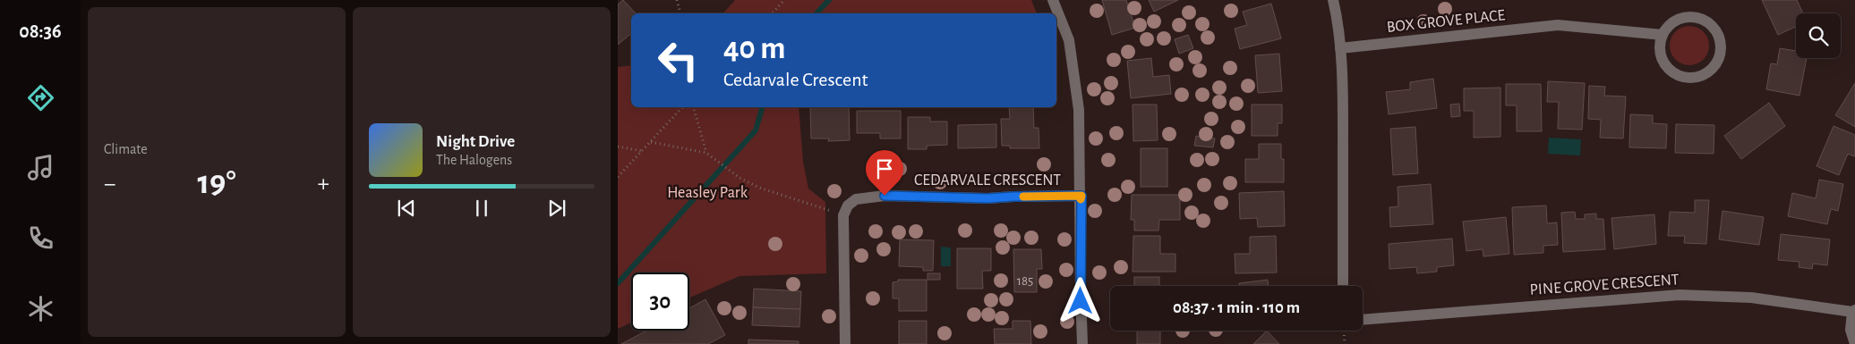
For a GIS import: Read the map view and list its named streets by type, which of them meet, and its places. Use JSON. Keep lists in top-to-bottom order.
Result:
{
  "streets": {
    "street": ["BOX GROVE PLACE", "CEDARVALE CRESCENT", "PINE GROVE CRESCENT"]
  },
  "parks": ["Heasley Park"],
  "house_numbers": ["185"],
  "page": {
    "tabs": "08:36",
    "tile": "Climate",
    "turn": ["40 m", "Cedarvale Crescent"],
    "song": ["Night Drive", "The Halogens"],
    "heat": ["−", "19°", "+"],
    "limit": "30",
    "trip": "08:37 · 1 min · 110 m"
  }
}
